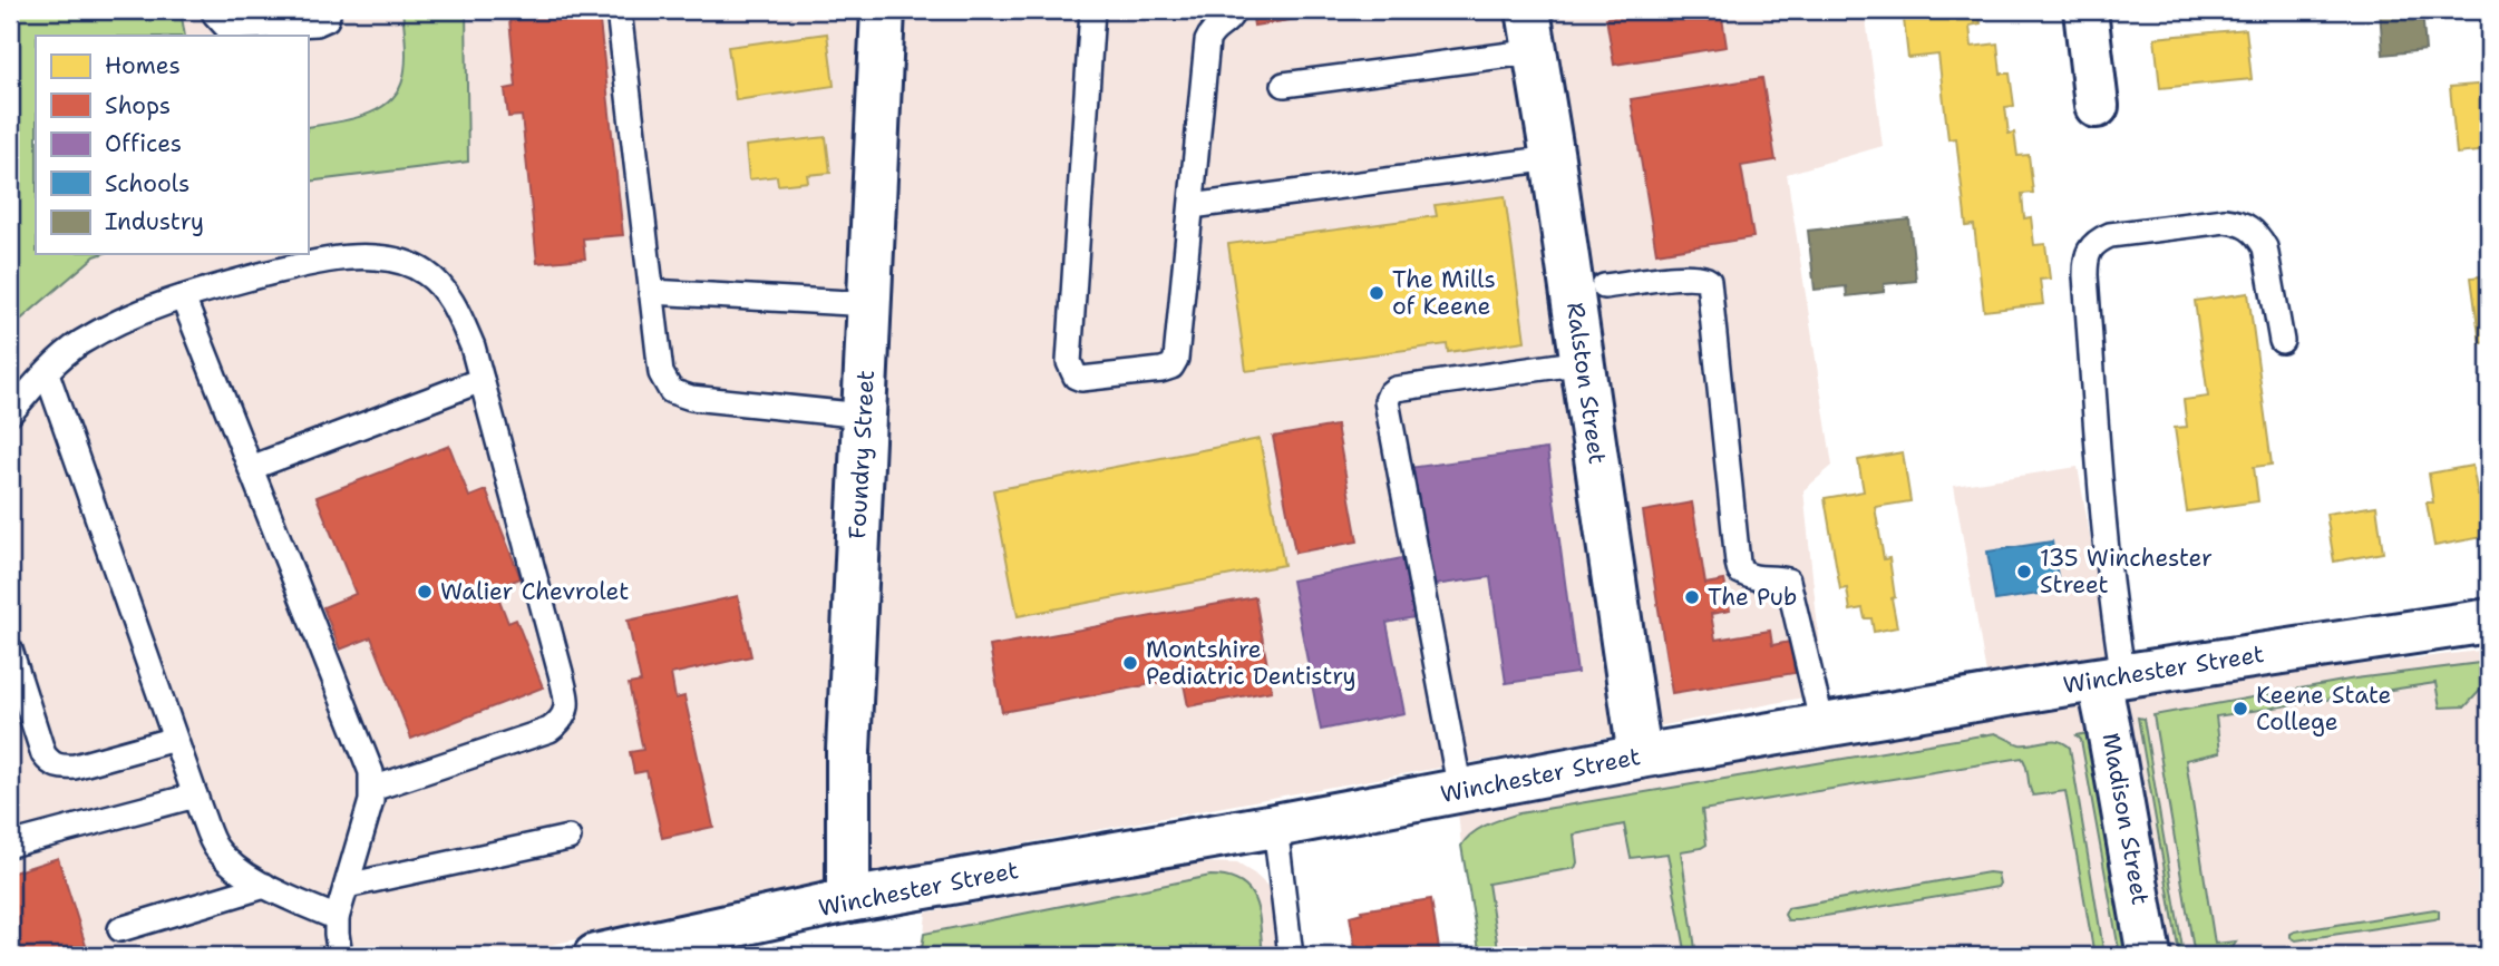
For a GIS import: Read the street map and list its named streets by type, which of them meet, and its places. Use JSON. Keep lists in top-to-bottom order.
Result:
{
  "streets": {
    "street": [
      "Ralston Street",
      "Foundry Street",
      "Winchester Street",
      "Madison Street"
    ]
  },
  "crossings": [
    ["Ralston Street", "Winchester Street"],
    ["Foundry Street", "Winchester Street"],
    ["Winchester Street", "Madison Street"]
  ],
  "places": [
    "The Mills of Keene",
    "135 Winchester Street",
    "Walier Chevrolet",
    "The Pub",
    "Montshire Pediatric Dentistry",
    "Keene State College"
  ],
  "legend": [
    "Homes",
    "Shops",
    "Offices",
    "Schools",
    "Industry"
  ]
}
